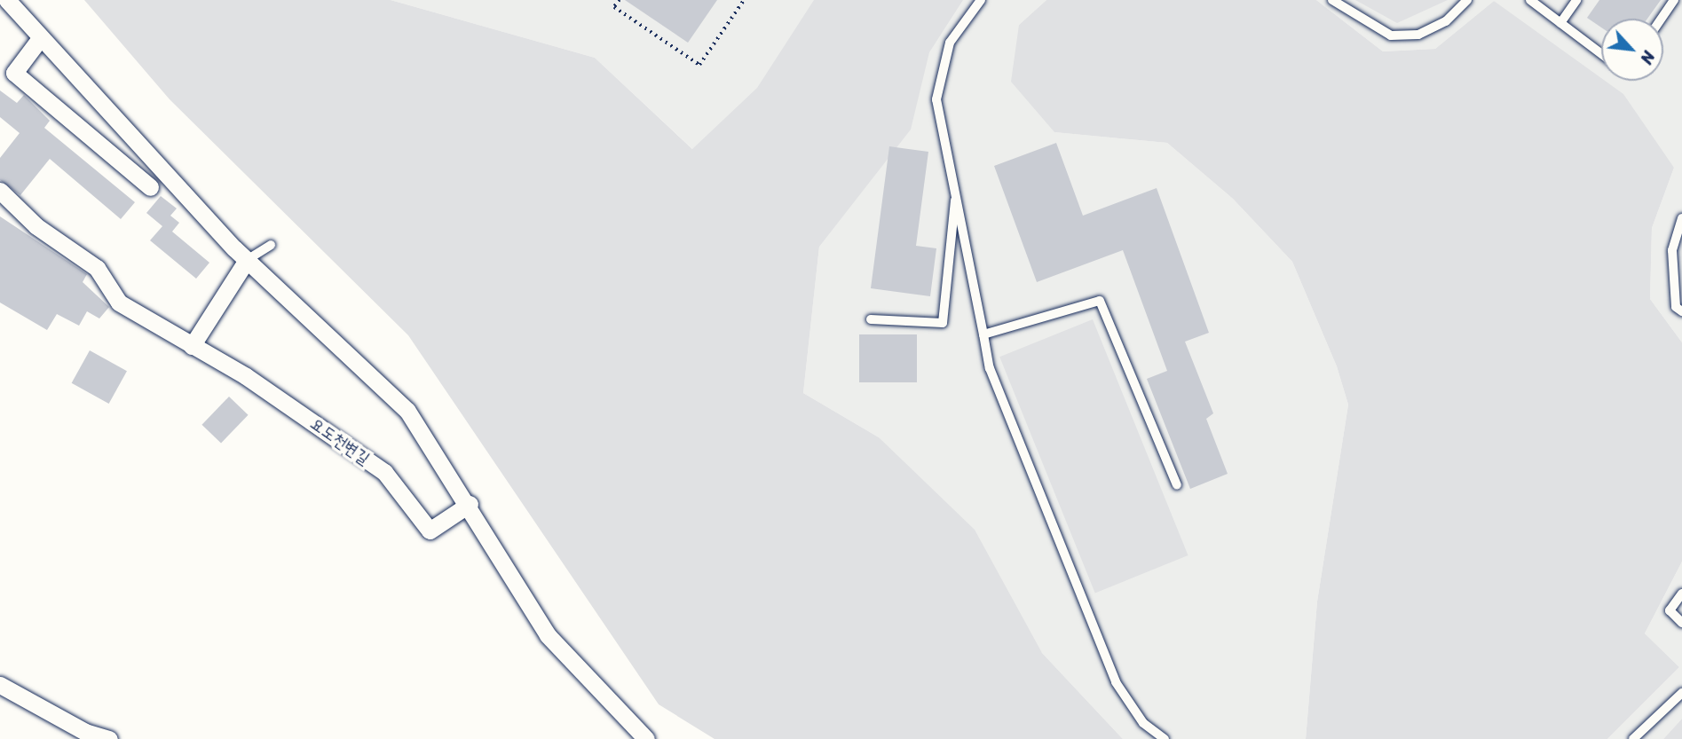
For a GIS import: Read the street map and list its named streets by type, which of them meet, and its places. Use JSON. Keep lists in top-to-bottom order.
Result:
{
  "streets": {
    "street": ["요도천변길"]
  },
  "north": "bottom right"
}
